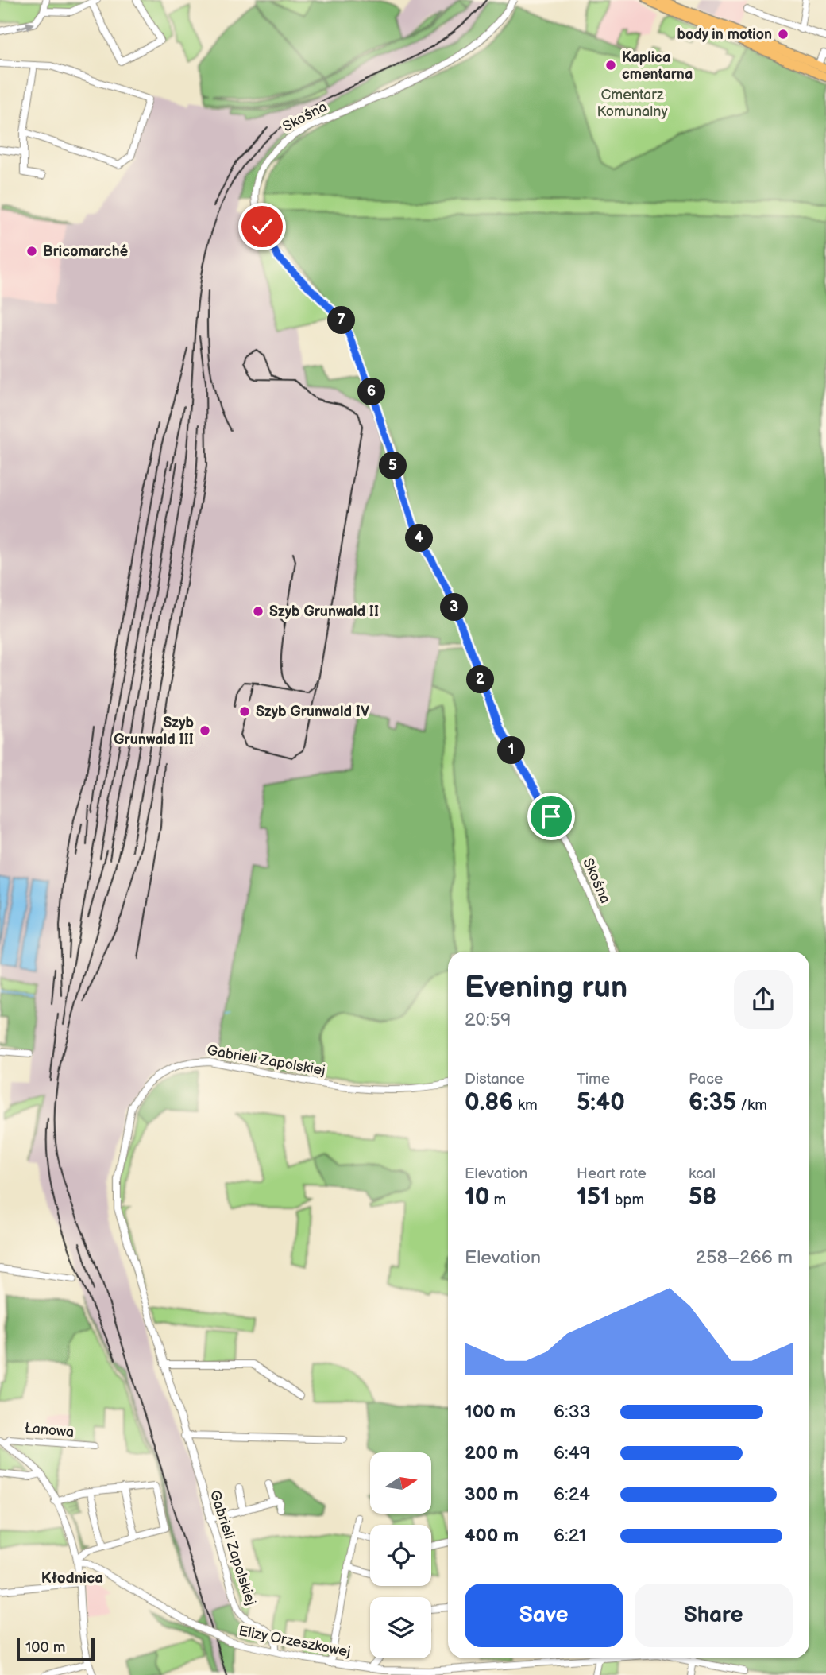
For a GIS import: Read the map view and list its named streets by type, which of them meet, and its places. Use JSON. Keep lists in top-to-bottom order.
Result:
{
  "streets": {
    "street": [
      "Skośna",
      "Gabrieli Zapolskiej",
      "Łanowa",
      "Elizy Orzeszkowej"
    ]
  },
  "crossings": [
    ["Gabrieli Zapolskiej", "Elizy Orzeszkowej"]
  ],
  "districts": ["Kłodnica"],
  "parks": ["Cmentarz Komunalny"],
  "places": [
    "body in motion",
    "Kaplica cmentarna",
    "Bricomarché",
    "Szyb Grunwald II",
    "Szyb Grunwald IV",
    "Szyb Grunwald III"
  ],
  "scale_bar": "100 m",
  "north": "right",
  "page": {
    "pins": [
      "7",
      "6",
      "5",
      "4",
      "3",
      "2",
      "1"
    ],
    "heading": ["Evening run", "20:59"],
    "stats": [
      ["Distance", "0.86 km"],
      ["Time", "5:40"],
      ["Pace", "6:35 /km"],
      ["Elevation", "10 m"],
      ["Heart rate", "151 bpm"],
      ["kcal", "58"]
    ],
    "chart": ["Elevation", "258–266 m"],
    "list": [
      {
        "name": "100 m",
        "note": "6:33"
      },
      {
        "name": "200 m",
        "note": "6:49"
      },
      {
        "name": "300 m",
        "note": "6:24"
      },
      {
        "name": "400 m",
        "note": "6:21"
      }
    ],
    "buttons": ["Save", "Share"],
    "scale": "100 m"
  }
}
